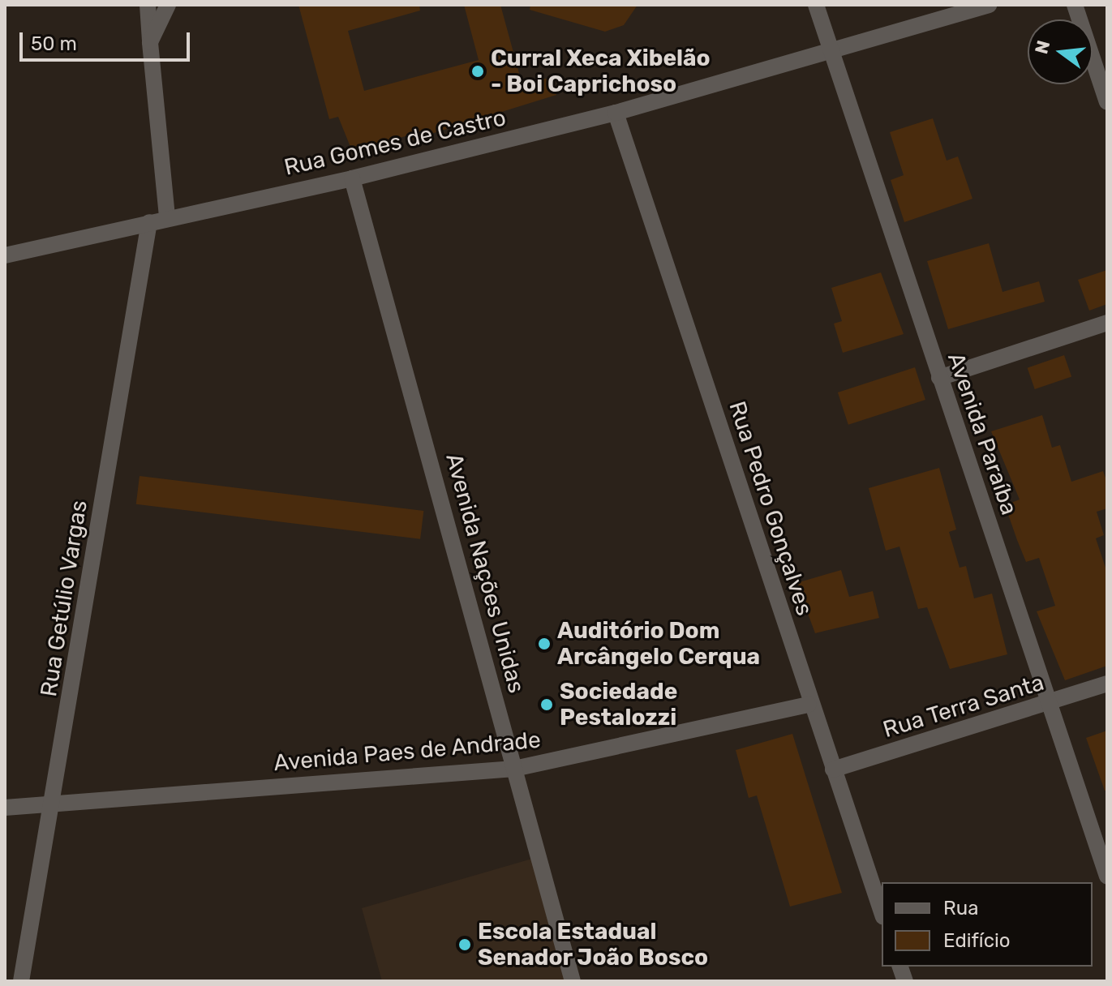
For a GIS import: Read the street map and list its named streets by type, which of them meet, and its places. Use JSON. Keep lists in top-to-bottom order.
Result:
{
  "streets": {
    "street": [
      "Rua Gomes de Castro",
      "Avenida Paraíba",
      "Rua Pedro Gonçalves",
      "Avenida Nações Unidas",
      "Rua Getúlio Vargas",
      "Rua Terra Santa",
      "Avenida Paes de Andrade"
    ]
  },
  "crossings": [
    ["Rua Gomes de Castro", "Avenida Paraíba"],
    ["Rua Gomes de Castro", "Rua Pedro Gonçalves"],
    ["Rua Gomes de Castro", "Avenida Nações Unidas"],
    ["Rua Gomes de Castro", "Rua Getúlio Vargas"],
    ["Avenida Paraíba", "Rua Terra Santa"],
    ["Rua Pedro Gonçalves", "Rua Terra Santa"],
    ["Rua Pedro Gonçalves", "Avenida Paes de Andrade"],
    ["Avenida Nações Unidas", "Avenida Paes de Andrade"],
    ["Rua Getúlio Vargas", "Avenida Paes de Andrade"]
  ],
  "places": [
    "Curral Xeca Xibelão - Boi Caprichoso",
    "Auditório Dom Arcângelo Cerqua",
    "Sociedade Pestalozzi",
    "Escola Estadual Senador João Bosco"
  ],
  "legend": ["Rua", "Edifício"],
  "scale_bar": "50 m",
  "north": "left"
}
